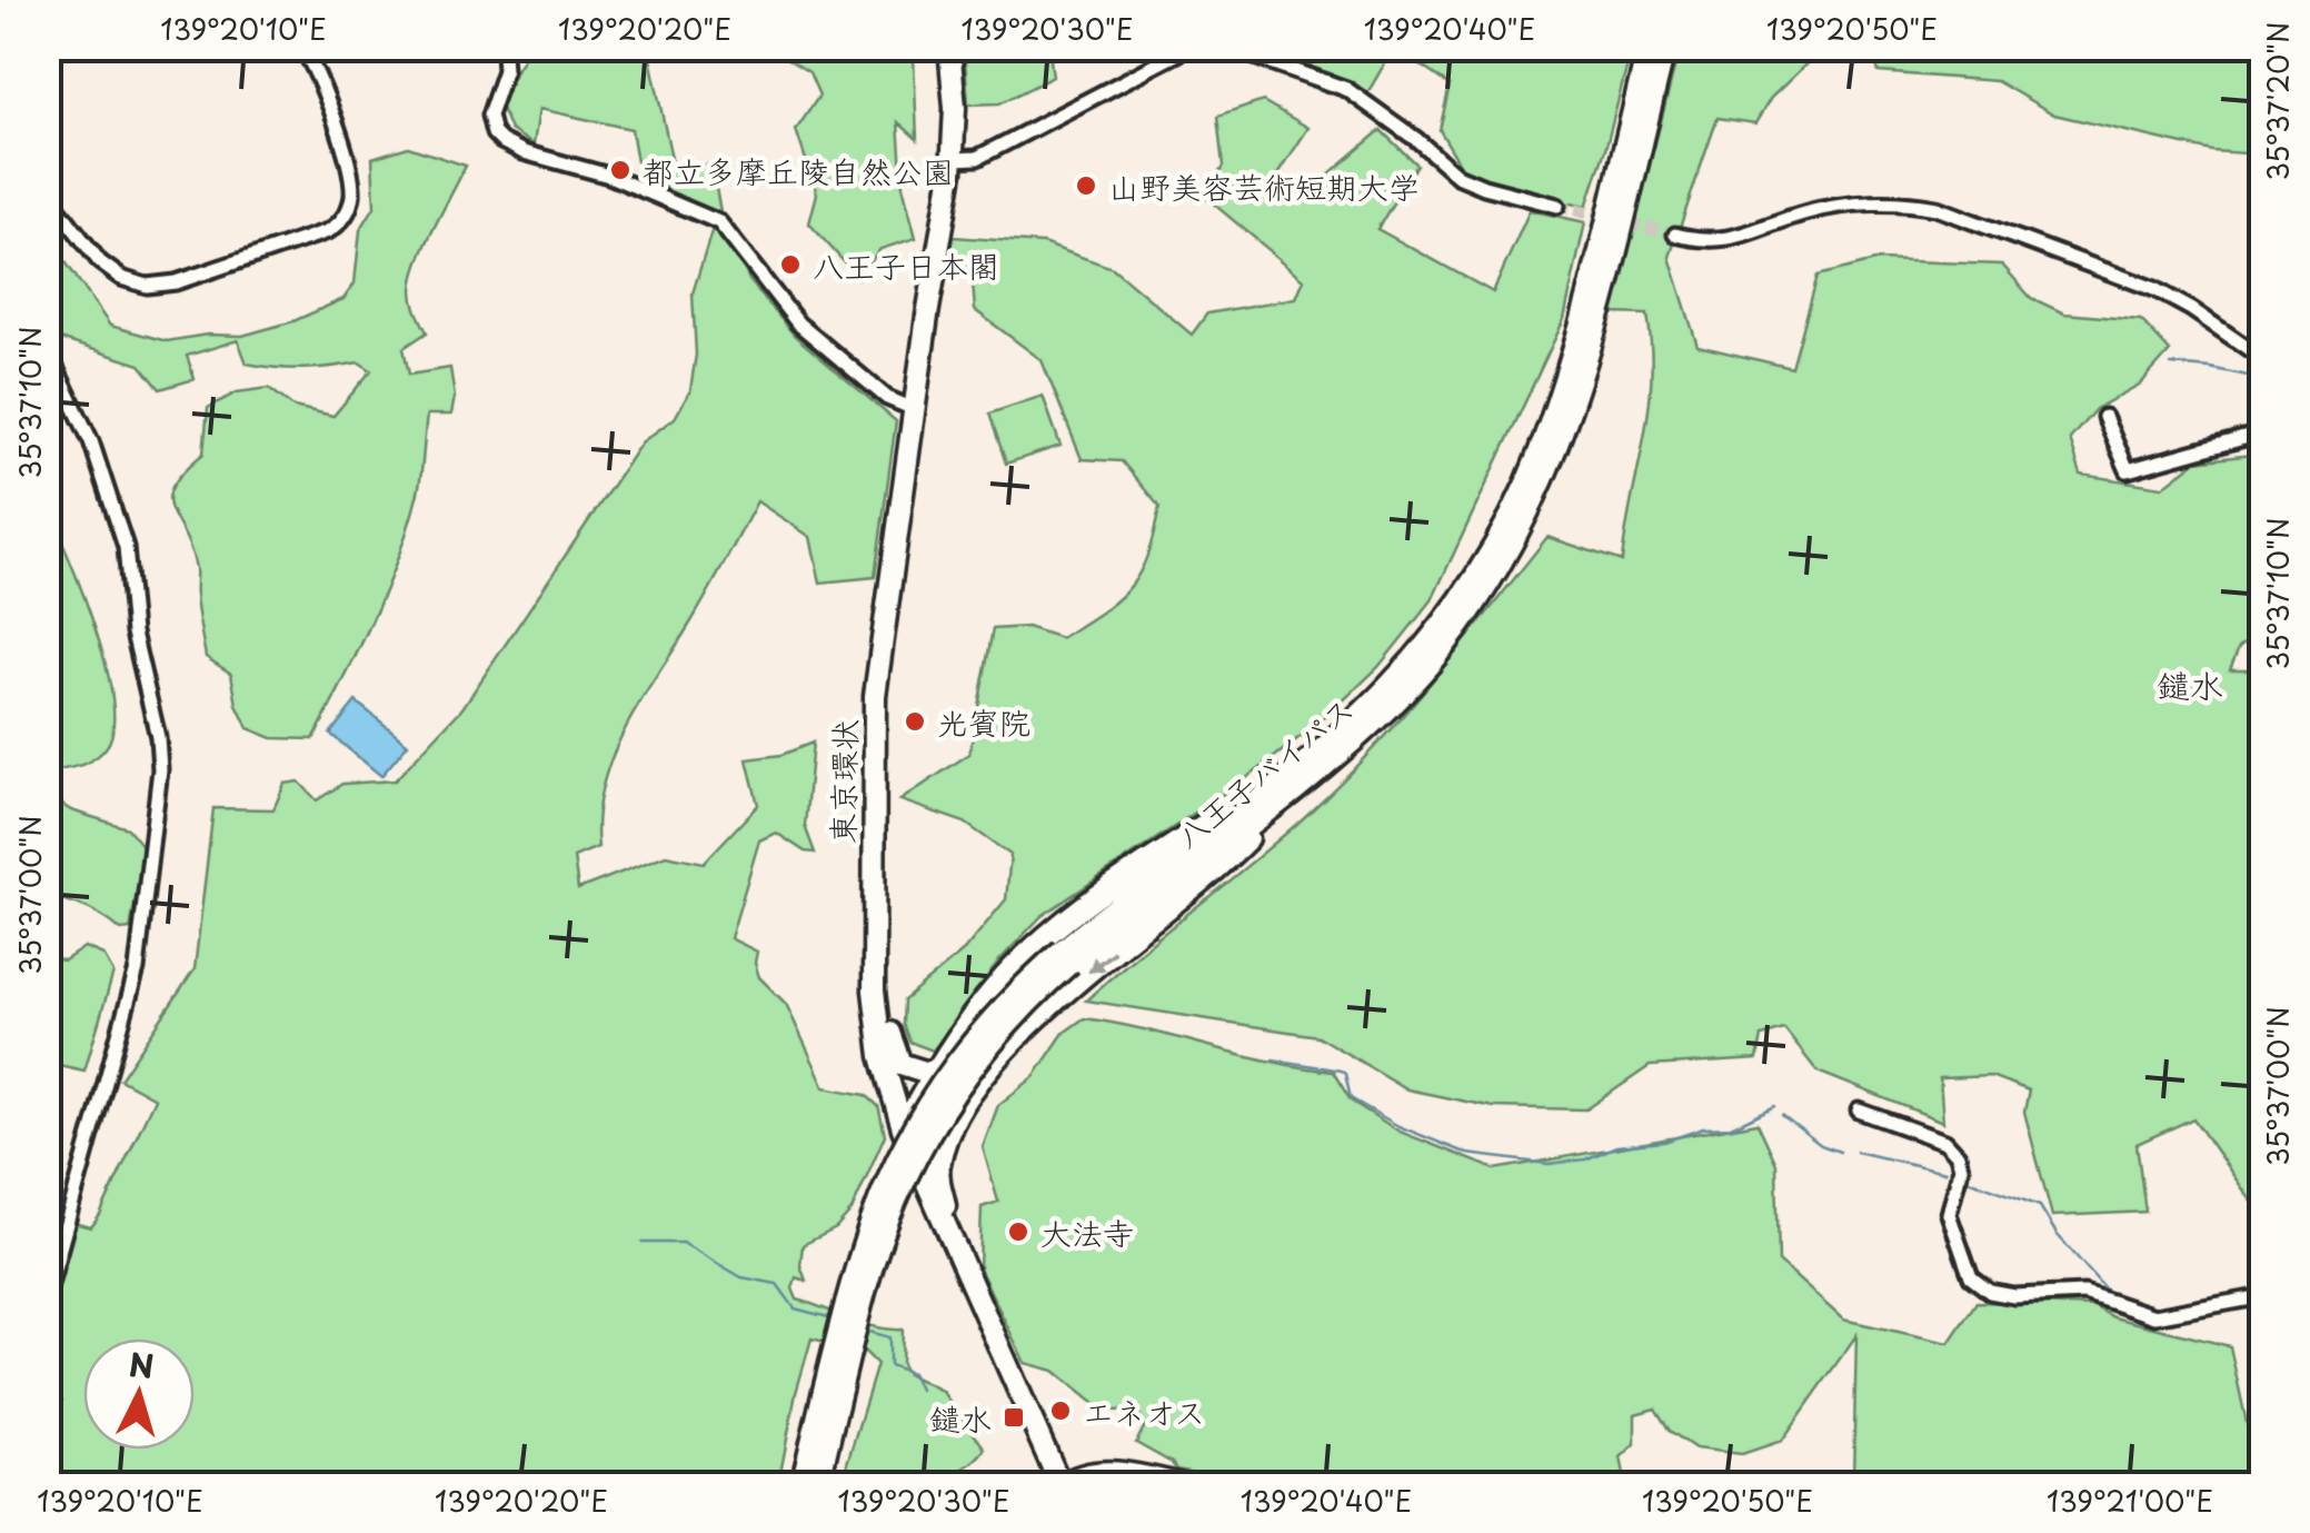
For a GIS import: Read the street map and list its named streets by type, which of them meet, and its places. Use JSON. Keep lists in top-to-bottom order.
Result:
{
  "streets": {
    "highway": ["八王子バイパス", "東京環状"]
  },
  "districts": ["鑓水"],
  "places": {
    "other": [
      "都立多摩丘陵自然公園",
      "山野美容芸術短期大学",
      "八王子日本閣",
      "光賓院",
      "大法寺",
      "エネオス"
    ],
    "transit": ["鑓水"]
  },
  "north": "top",
  "coordinates": [
    "139°20'10\"E",
    "139°20'20\"E",
    "139°20'30\"E",
    "139°20'40\"E",
    "139°20'50\"E",
    "35°37'20\"N",
    "35°37'10\"N",
    "35°37'00\"N",
    "139°21'00\"E"
  ]
}
